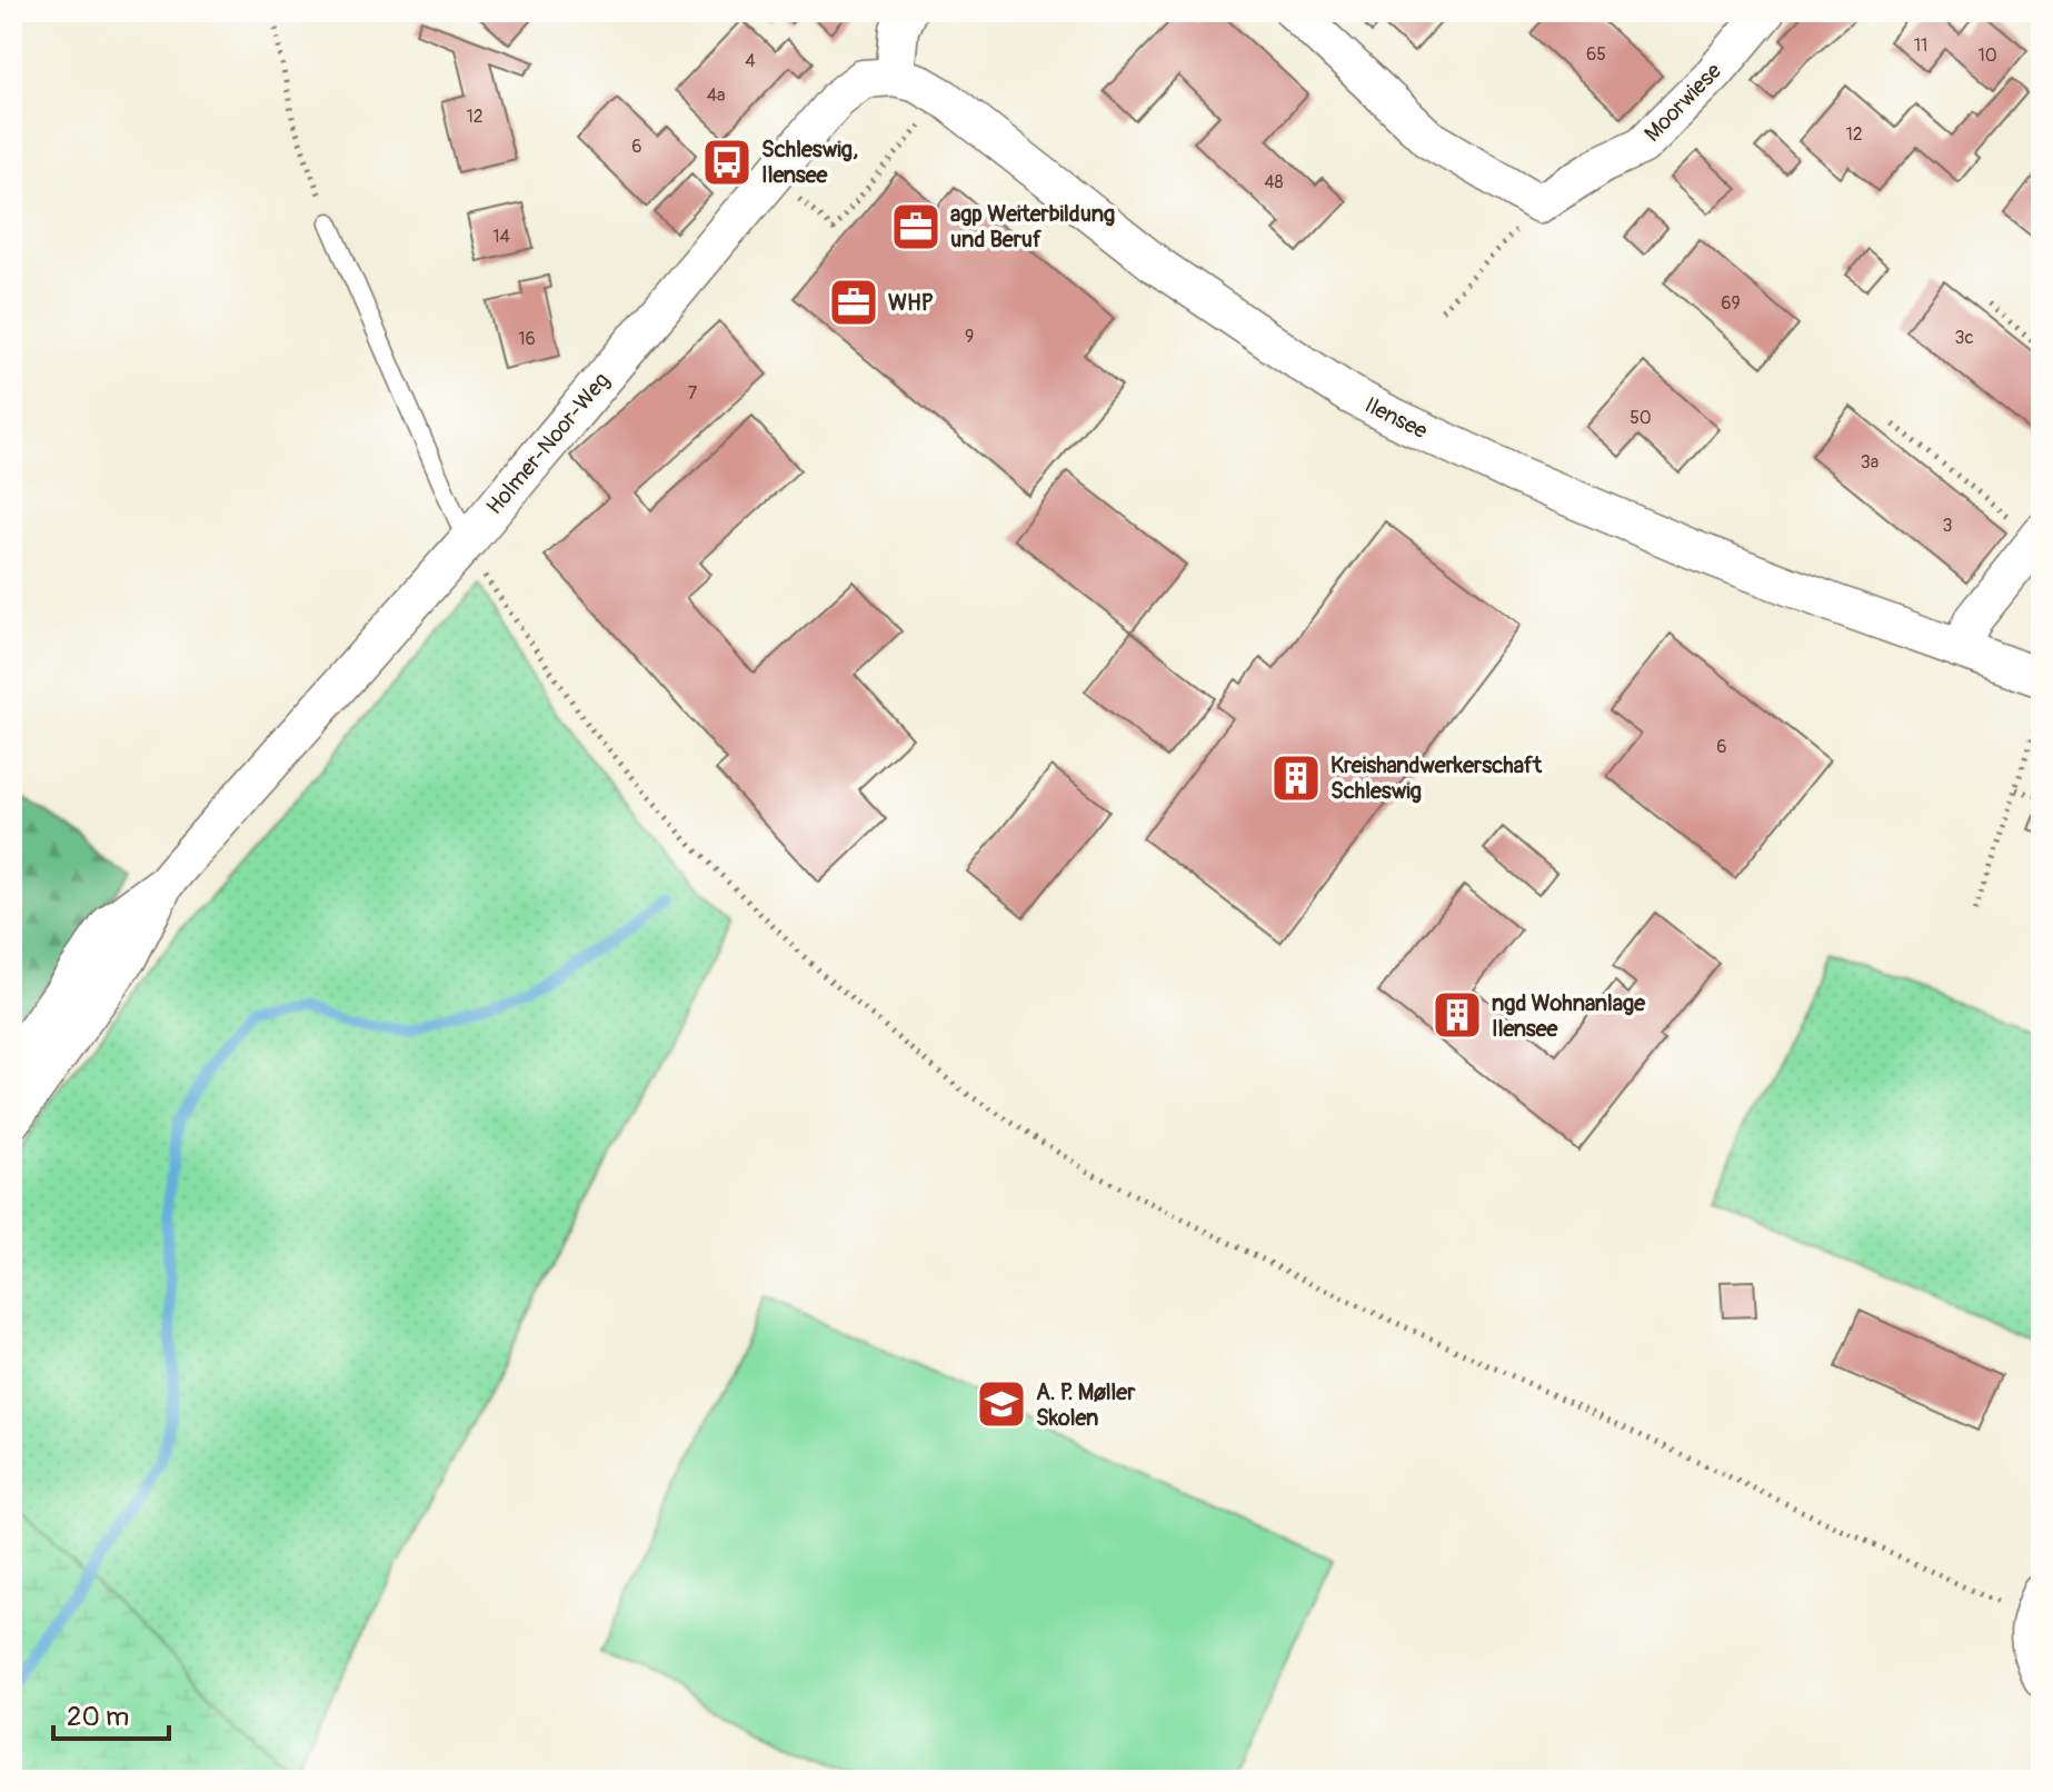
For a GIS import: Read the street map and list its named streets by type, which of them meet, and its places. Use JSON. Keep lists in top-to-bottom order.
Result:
{
  "streets": {
    "street": ["Moorwiese", "Ilensee", "Holmer-Noor-Weg"]
  },
  "crossings": [
    ["Ilensee", "Holmer-Noor-Weg"]
  ],
  "places": {
    "bus stop": ["Schleswig, Ilensee"],
    "office": ["agp Weiterbildung und Beruf", "WHP"],
    "building": ["Kreishandwerkerschaft Schleswig", "ngd Wohnanlage Ilensee"],
    "school or university": ["A. P. Møller Skolen"]
  },
  "house_numbers": [
    "11",
    "65",
    "10",
    "4",
    "4a",
    "12",
    "12",
    "6",
    "48",
    "14",
    "69",
    "9",
    "3c",
    "16",
    "7",
    "50",
    "3a",
    "3",
    "6"
  ],
  "scale_bar": "20 m"
}
